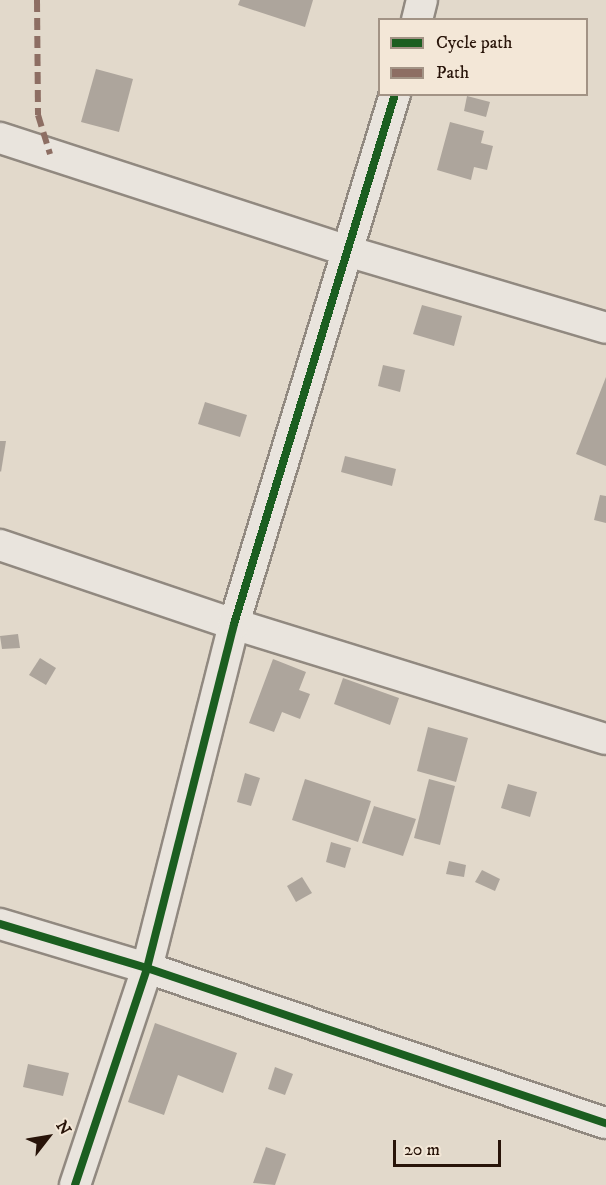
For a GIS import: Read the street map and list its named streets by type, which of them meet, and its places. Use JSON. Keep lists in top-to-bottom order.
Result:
{
  "legend": ["Cycle path", "Path"],
  "scale_bar": "20 m",
  "north": "top right"
}
